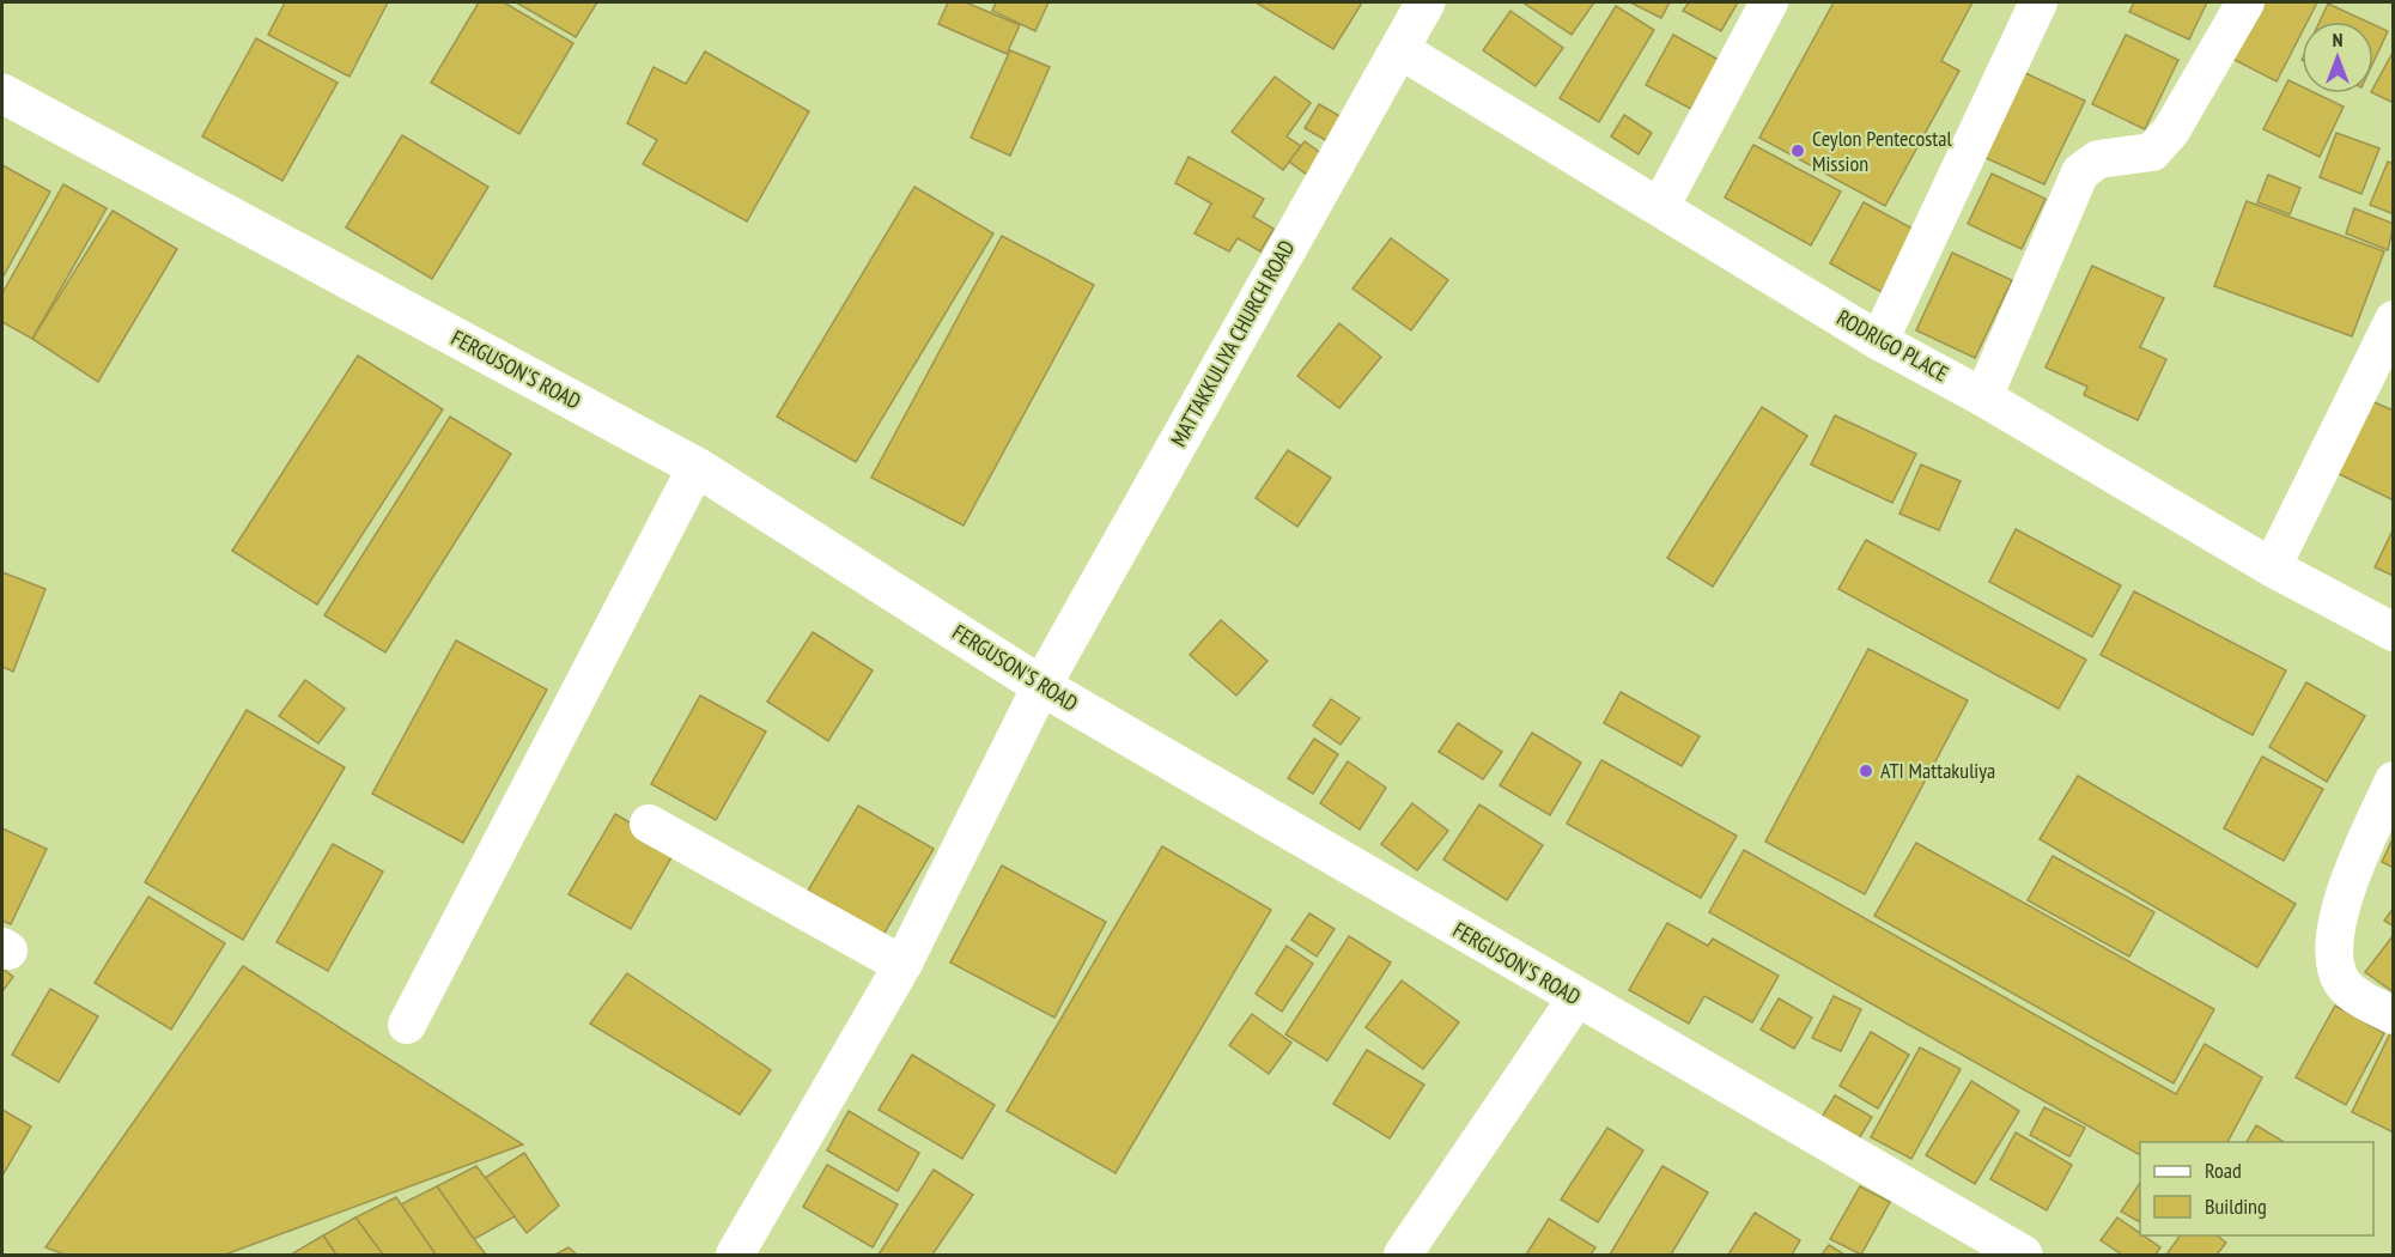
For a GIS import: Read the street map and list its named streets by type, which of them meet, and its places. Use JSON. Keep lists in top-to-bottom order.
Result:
{
  "streets": {
    "street": ["MATTAKKULIYA CHURCH ROAD", "RODRIGO PLACE", "FERGUSON'S ROAD"]
  },
  "crossings": [
    ["MATTAKKULIYA CHURCH ROAD", "RODRIGO PLACE"],
    ["MATTAKKULIYA CHURCH ROAD", "FERGUSON'S ROAD"]
  ],
  "places": ["Ceylon Pentecostal Mission", "ATI Mattakuliya"],
  "legend": ["Road", "Building"],
  "north": "top"
}
